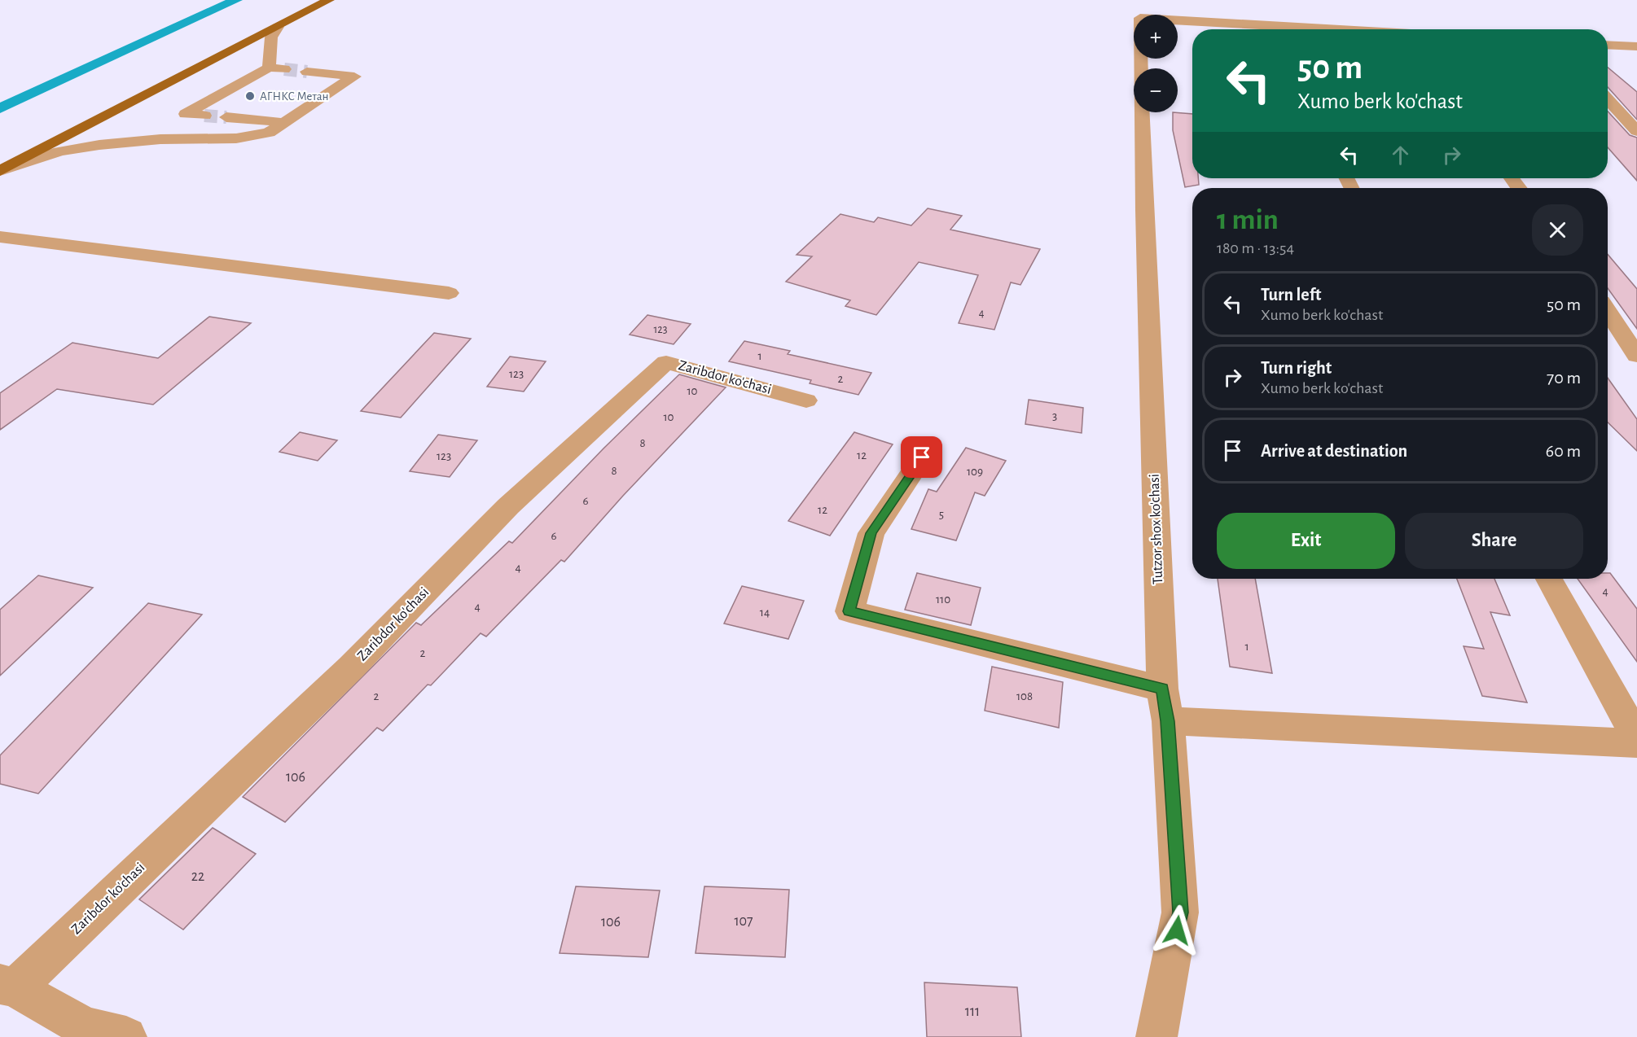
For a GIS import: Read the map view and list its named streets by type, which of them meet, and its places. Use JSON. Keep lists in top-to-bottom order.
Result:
{
  "streets": {
    "street": ["Zaribdor ko'chasi", "Tutzor shox ko'chasi"]
  },
  "places": ["АГНКС Метан"],
  "house_numbers": [
    "4",
    "123",
    "1",
    "123",
    "2",
    "10",
    "3",
    "10",
    "8",
    "12",
    "123",
    "8",
    "109",
    "6",
    "12",
    "5",
    "6",
    "4",
    "4",
    "110",
    "4",
    "14",
    "1",
    "2",
    "2",
    "108",
    "106",
    "22",
    "107",
    "106",
    "111"
  ],
  "page": {
    "map_buttons": ["+", "−"],
    "turn": ["50 m", "Xumo berk ko'chast"],
    "heading": ["1 min", "180 m · 13:54"],
    "list": [
      {
        "name": "Turn left",
        "note": "Xumo berk ko'chast",
        "value": "50 m"
      },
      {
        "name": "Turn right",
        "note": "Xumo berk ko'chast",
        "value": "70 m"
      },
      {
        "name": "Arrive at destination",
        "value": "60 m"
      }
    ],
    "buttons": ["Exit", "Share"]
  }
}
